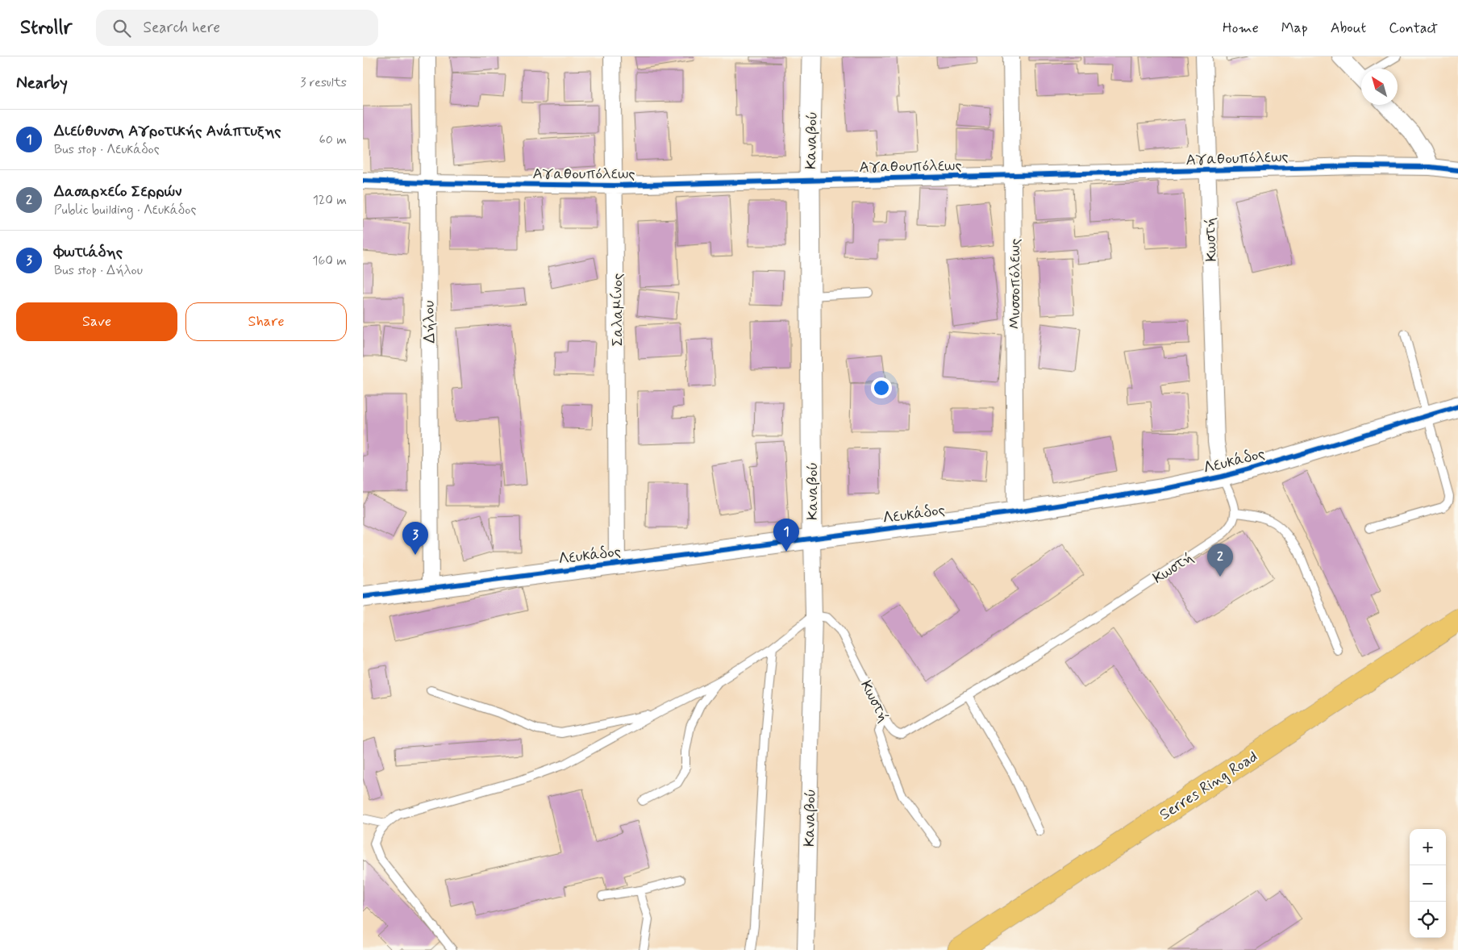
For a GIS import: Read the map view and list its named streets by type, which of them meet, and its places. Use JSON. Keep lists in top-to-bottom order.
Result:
{
  "streets": {
    "main road": ["Serres Ring Road"],
    "street": [
      "Καναβού",
      "Αγαθουπόλεως",
      "Κωστή",
      "Μυσσοπόλεως",
      "Σαλαμίνος",
      "Δήλου",
      "Λευκάδος"
    ]
  },
  "crossings": [
    ["Καναβού", "Αγαθουπόλεως"],
    ["Καναβού", "Κωστή"],
    ["Καναβού", "Λευκάδος"],
    ["Αγαθουπόλεως", "Κωστή"],
    ["Αγαθουπόλεως", "Μυσσοπόλεως"],
    ["Αγαθουπόλεως", "Σαλαμίνος"],
    ["Αγαθουπόλεως", "Δήλου"],
    ["Κωστή", "Λευκάδος"],
    ["Μυσσοπόλεως", "Λευκάδος"],
    ["Σαλαμίνος", "Λευκάδος"],
    ["Δήλου", "Λευκάδος"]
  ],
  "north": "top left",
  "page": {
    "header": "Strollr",
    "search": "Search here",
    "nav": [
      "Home",
      "Map",
      "About",
      "Contact"
    ],
    "heading": ["Nearby", "3 results"],
    "list": [
      {
        "mark": "1",
        "name": "Διεύθυνση Αγροτικής Ανάπτυξης",
        "note": "Bus stop · Λευκάδος",
        "value": "60 m"
      },
      {
        "mark": "2",
        "name": "Δασαρχείο Σερρών",
        "note": "Public building · Λευκάδος",
        "value": "120 m"
      },
      {
        "mark": "3",
        "name": "Φωτιάδης",
        "note": "Bus stop · Δήλου",
        "value": "160 m"
      }
    ],
    "buttons": ["Save", "Share"],
    "pins": ["1", "3", "2"],
    "map_buttons": ["+", "−"]
  }
}
